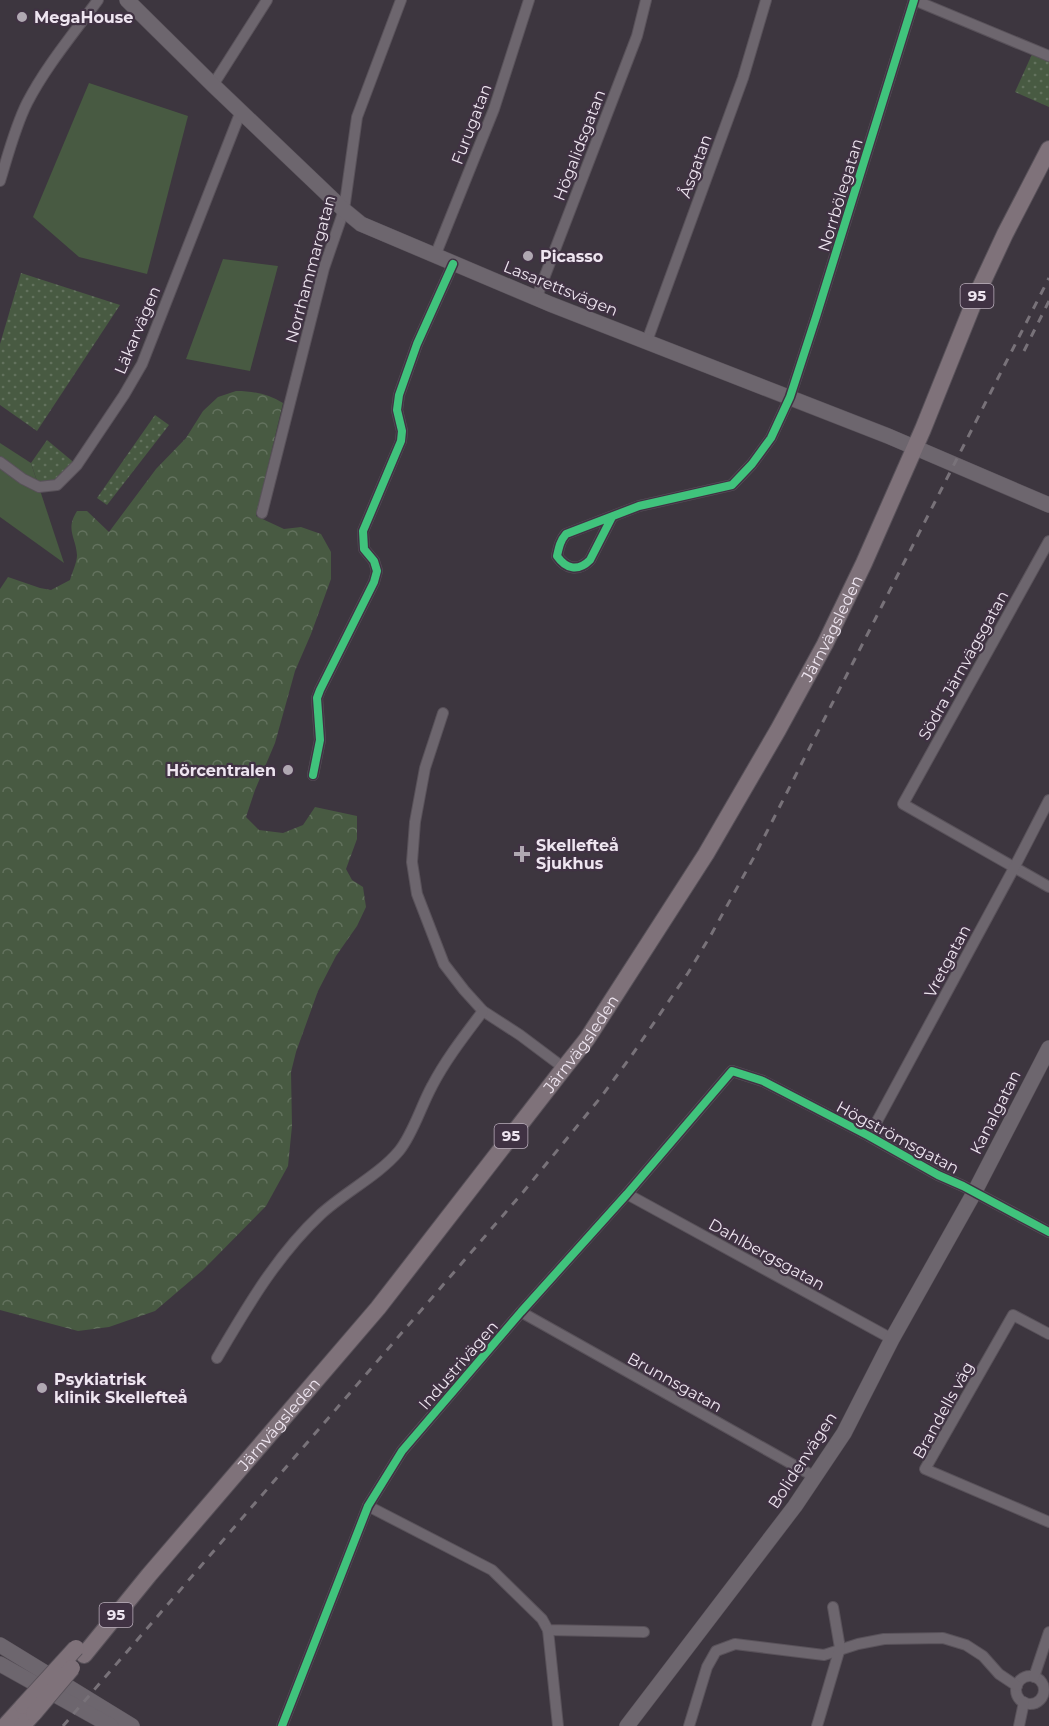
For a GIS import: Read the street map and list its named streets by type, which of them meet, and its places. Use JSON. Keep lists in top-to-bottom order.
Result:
{
  "streets": {
    "main road": [
      "Lasarettsvägen",
      "95",
      "Järnvägsleden",
      "Kanalgatan",
      "Bolidenvägen"
    ],
    "street": [
      "Furugatan",
      "Högalidsgatan",
      "Åsgatan",
      "Norrbölegatan",
      "Norrhammargatan",
      "Läkarvägen",
      "Södra Järnvägsgatan",
      "Vretgatan",
      "Högströmsgatan",
      "Dahlbergsgatan",
      "Industrivägen",
      "Brunnsgatan",
      "Brandells väg"
    ]
  },
  "crossings": [
    ["Furugatan", "Lasarettsvägen"],
    ["Högalidsgatan", "Lasarettsvägen"],
    ["Åsgatan", "Lasarettsvägen"],
    ["Norrbölegatan", "Lasarettsvägen"],
    ["Norrhammargatan", "Lasarettsvägen"],
    ["Lasarettsvägen", "95"],
    ["Lasarettsvägen", "Läkarvägen"],
    ["Lasarettsvägen", "Järnvägsleden"],
    ["95", "Järnvägsleden"],
    ["Södra Järnvägsgatan", "Vretgatan"],
    ["Vretgatan", "Högströmsgatan"],
    ["Kanalgatan", "Högströmsgatan"],
    ["Kanalgatan", "Bolidenvägen"],
    ["Högströmsgatan", "Industrivägen"],
    ["Högströmsgatan", "Bolidenvägen"],
    ["Dahlbergsgatan", "Industrivägen"],
    ["Dahlbergsgatan", "Bolidenvägen"],
    ["Industrivägen", "Brunnsgatan"],
    ["Brunnsgatan", "Bolidenvägen"]
  ],
  "places": {
    "other": [
      "MegaHouse",
      "Picasso",
      "Hörcentralen",
      "Psykiatrisk klinik Skellefteå"
    ],
    "health": ["Skellefteå Sjukhus"]
  }
}
